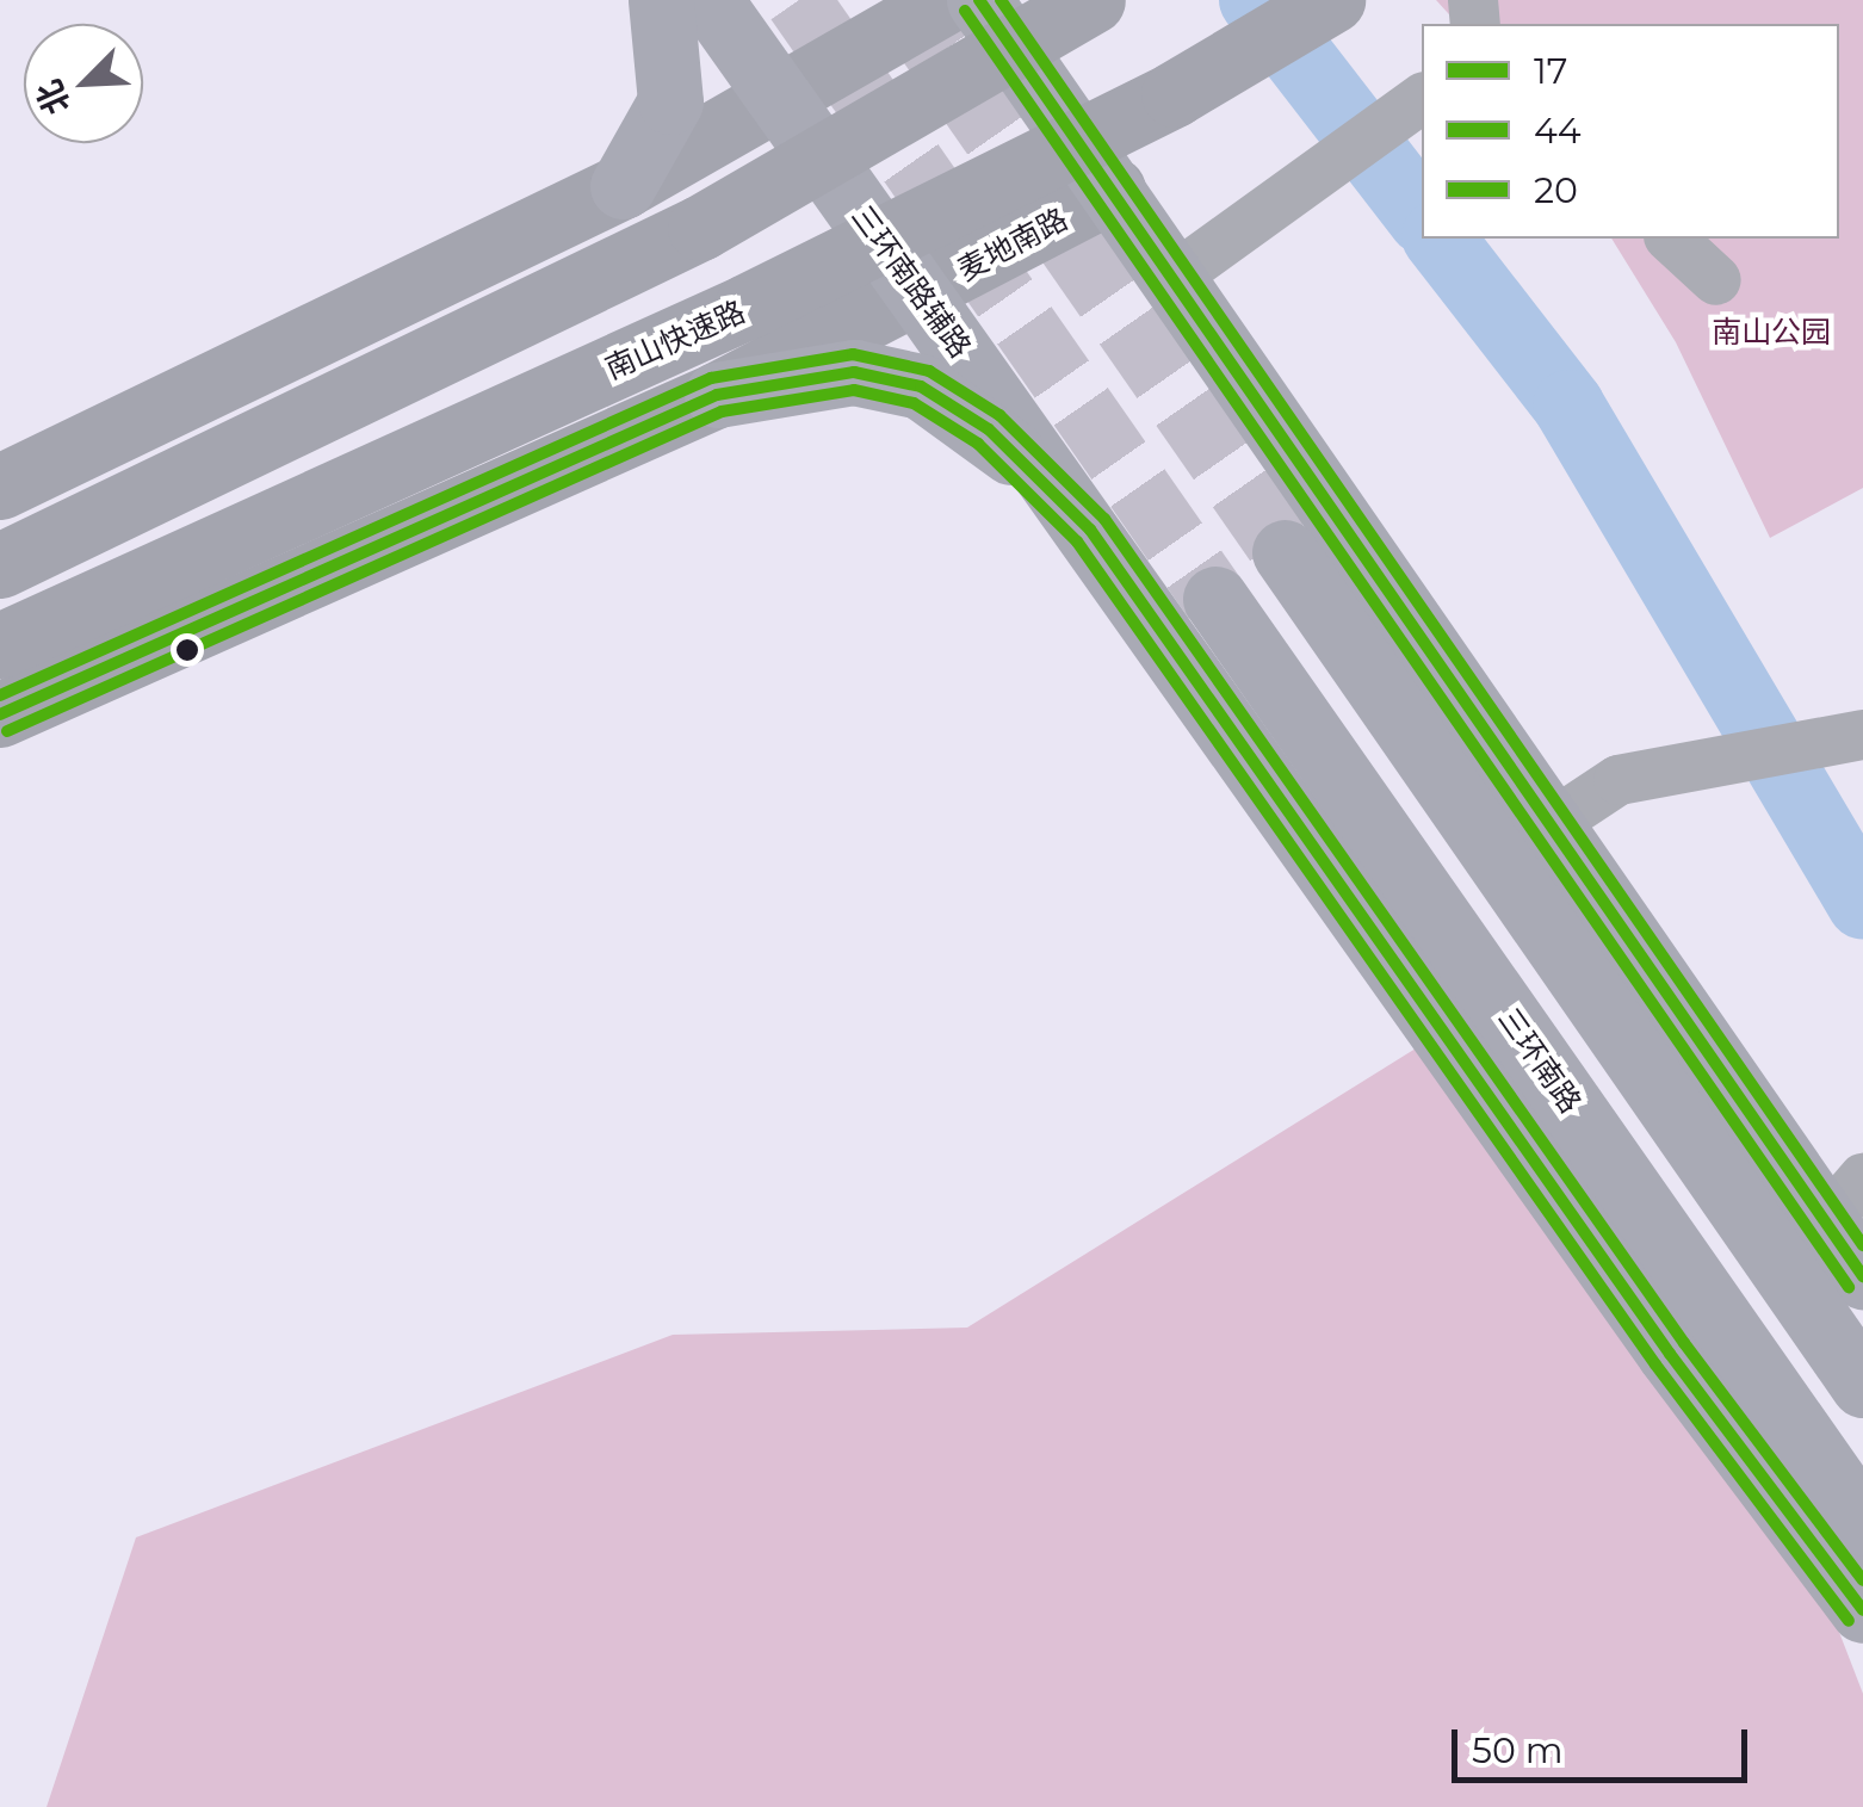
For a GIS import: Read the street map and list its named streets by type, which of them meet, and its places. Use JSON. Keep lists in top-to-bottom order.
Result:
{
  "streets": {
    "highway": ["三环南路辅路", "三环南路"],
    "main road": ["麦地南路", "南山快速路"]
  },
  "crossings": [
    ["麦地南路", "三环南路辅路"]
  ],
  "parks": ["南山公园"],
  "lines": ["transit line 17", "transit line 20", "transit line 44"],
  "legend": ["17", "44", "20"],
  "scale_bar": "50 m",
  "north": "bottom left"
}
